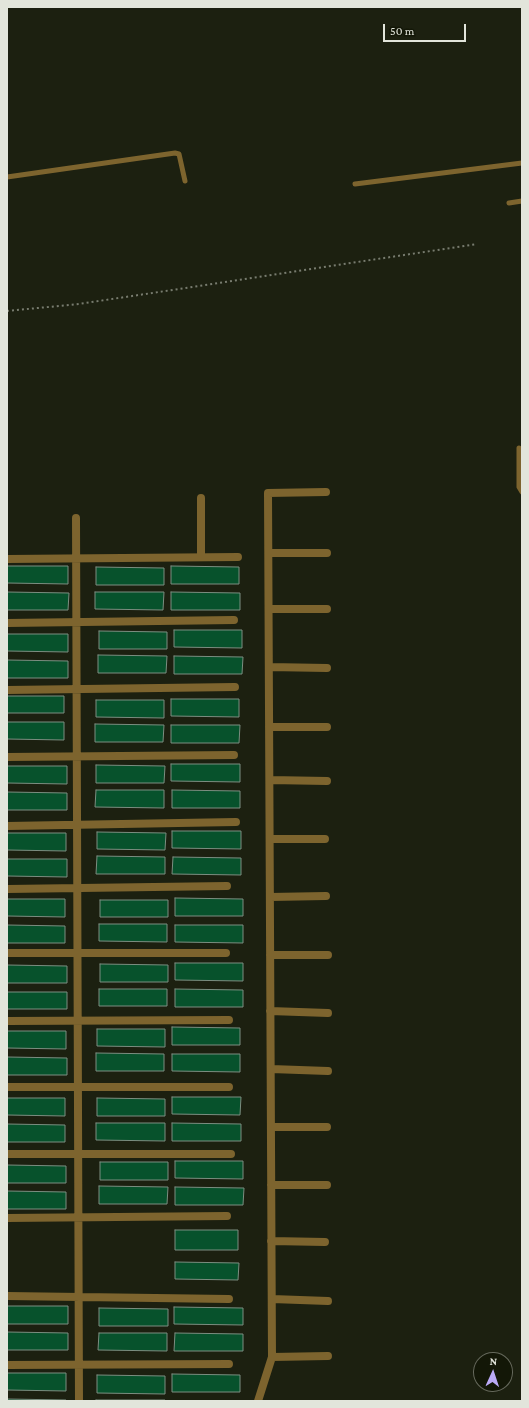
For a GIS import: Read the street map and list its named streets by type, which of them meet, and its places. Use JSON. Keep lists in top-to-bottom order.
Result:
{
  "scale_bar": "50 m",
  "north": "top"
}
